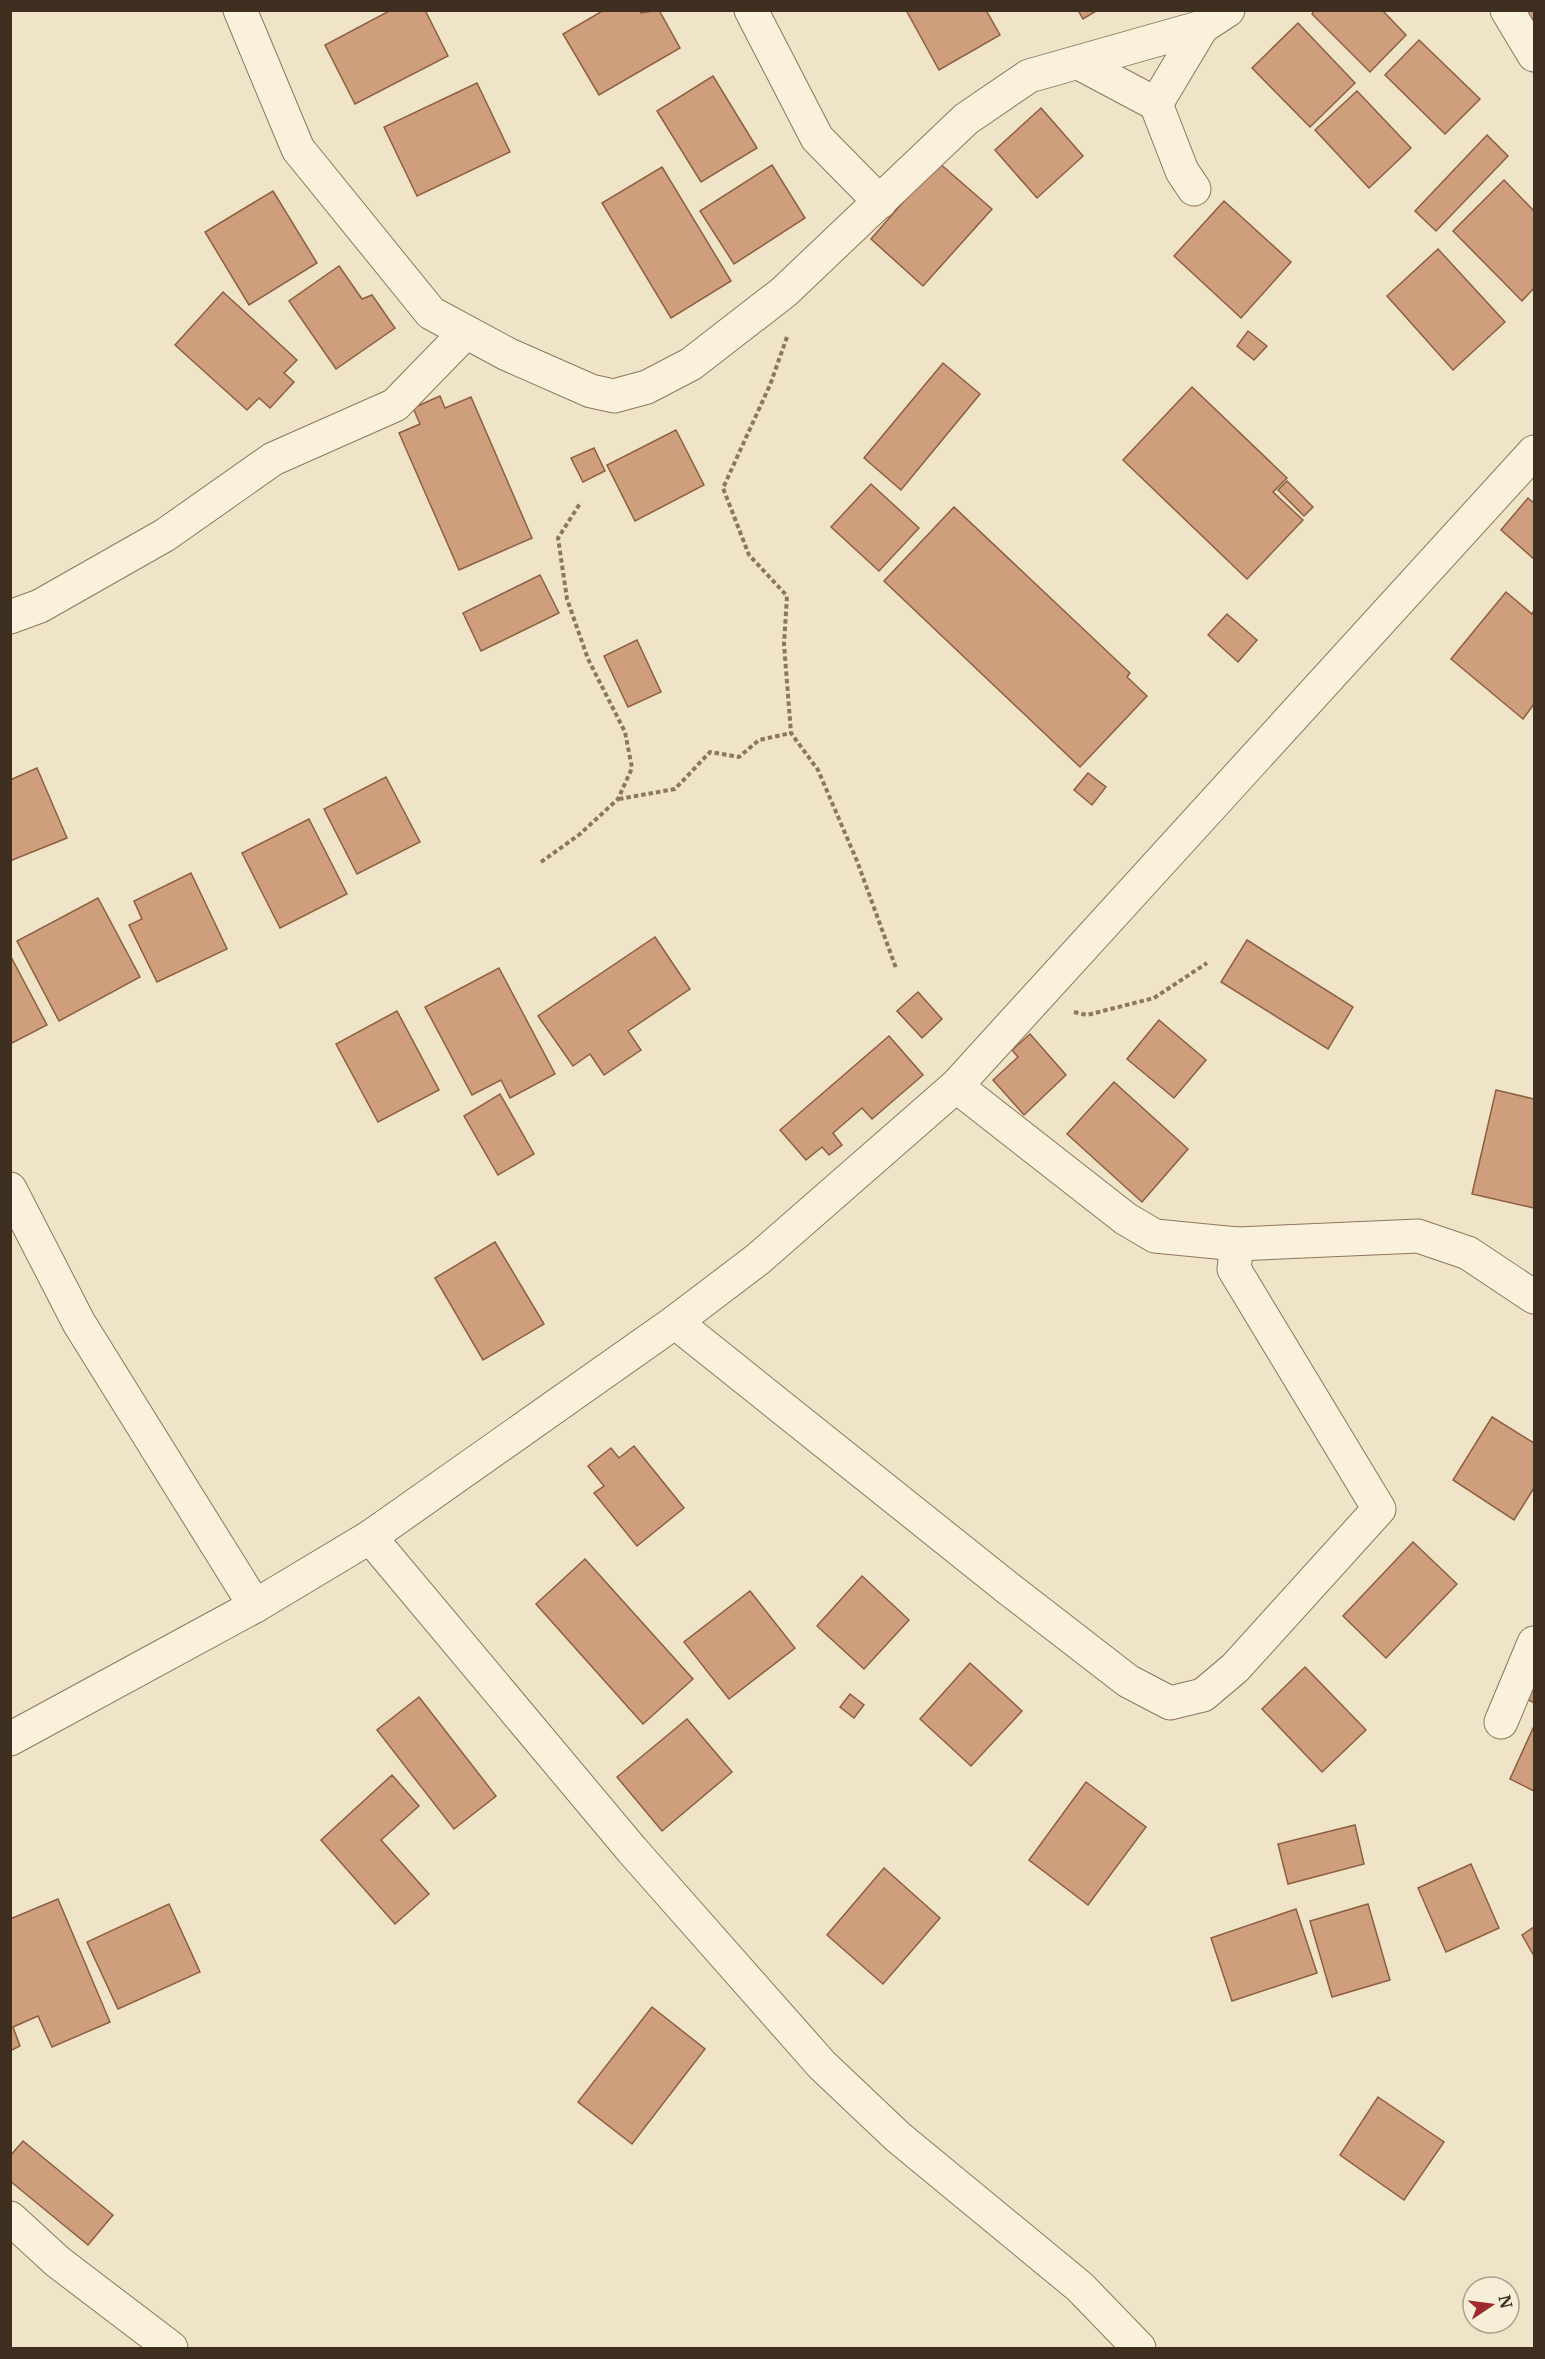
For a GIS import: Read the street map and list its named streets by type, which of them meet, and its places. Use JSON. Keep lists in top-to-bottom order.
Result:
{
  "north": "right"
}
